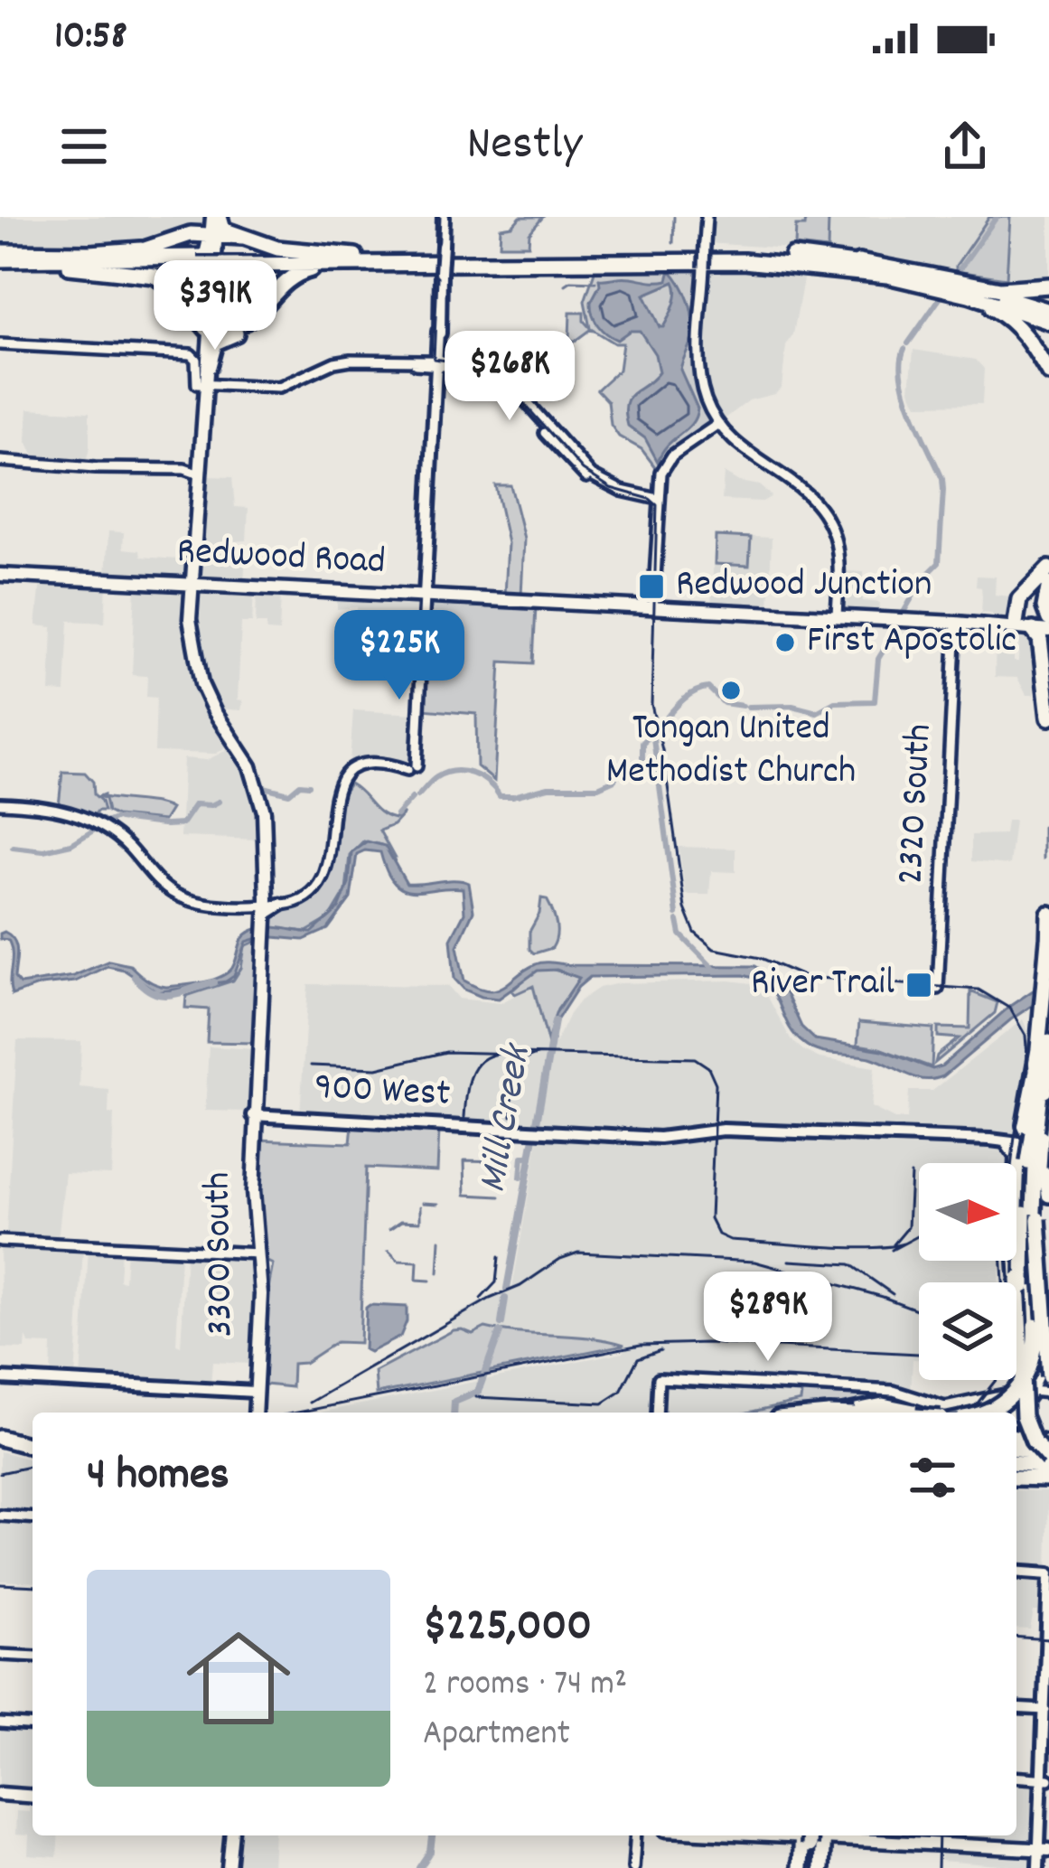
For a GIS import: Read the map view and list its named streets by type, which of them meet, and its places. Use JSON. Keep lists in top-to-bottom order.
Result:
{
  "streets": {
    "main road": ["Redwood Road", "900 West", "3300 South"],
    "street": ["2320 South"]
  },
  "crossings": [
    ["Redwood Road", "2320 South"],
    ["Redwood Road", "3300 South"],
    ["900 West", "3300 South"]
  ],
  "water": ["Mill Creek"],
  "places": {
    "transit": ["Redwood Junction", "River Trail"],
    "other": ["First Apostolic", "Tongan United Methodist Church"]
  },
  "north": "right",
  "page": {
    "status": "10:58",
    "header": "Nestly",
    "price": [
      "$391K",
      "$268K",
      "$225K",
      "$289K"
    ],
    "heading": "4 homes",
    "list": [
      {
        "name": "$225,000",
        "note": "2 rooms · 74 m² · Apartment"
      }
    ]
  }
}
